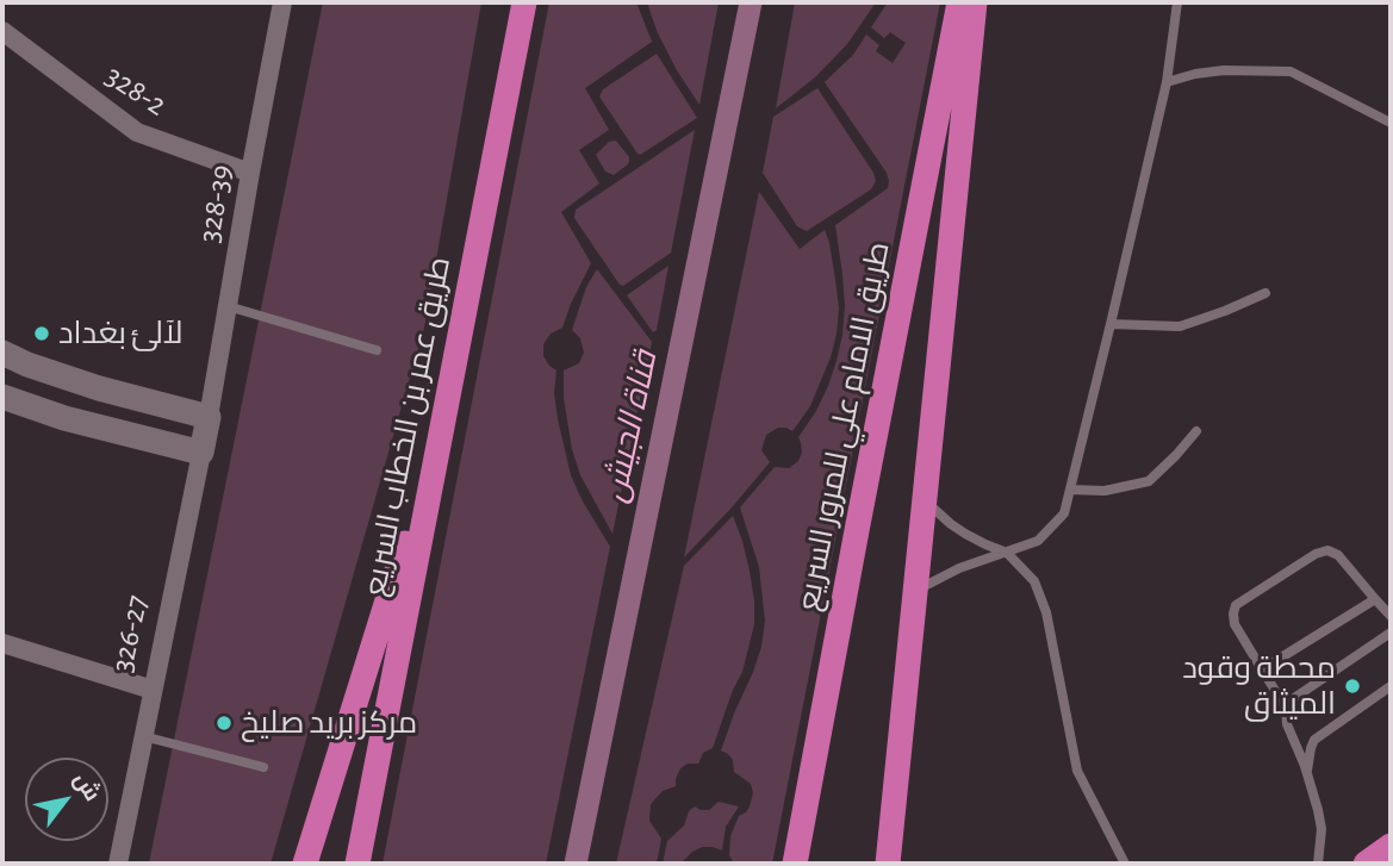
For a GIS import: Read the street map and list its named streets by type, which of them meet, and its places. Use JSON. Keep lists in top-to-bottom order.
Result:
{
  "streets": {
    "highway": ["طريق عمر بن الخطاب السريع", "طريق الامام علي للمرور السريع"],
    "street": ["328-2", "328-39", "326-27"]
  },
  "crossings": [
    ["328-2", "328-39"],
    ["328-39", "326-27"]
  ],
  "water": ["قناة الجيش"],
  "places": ["لآلئ بغداد", "محطة وقود الميثاق", "مركز بريد صليخ"],
  "north": "top right"
}
